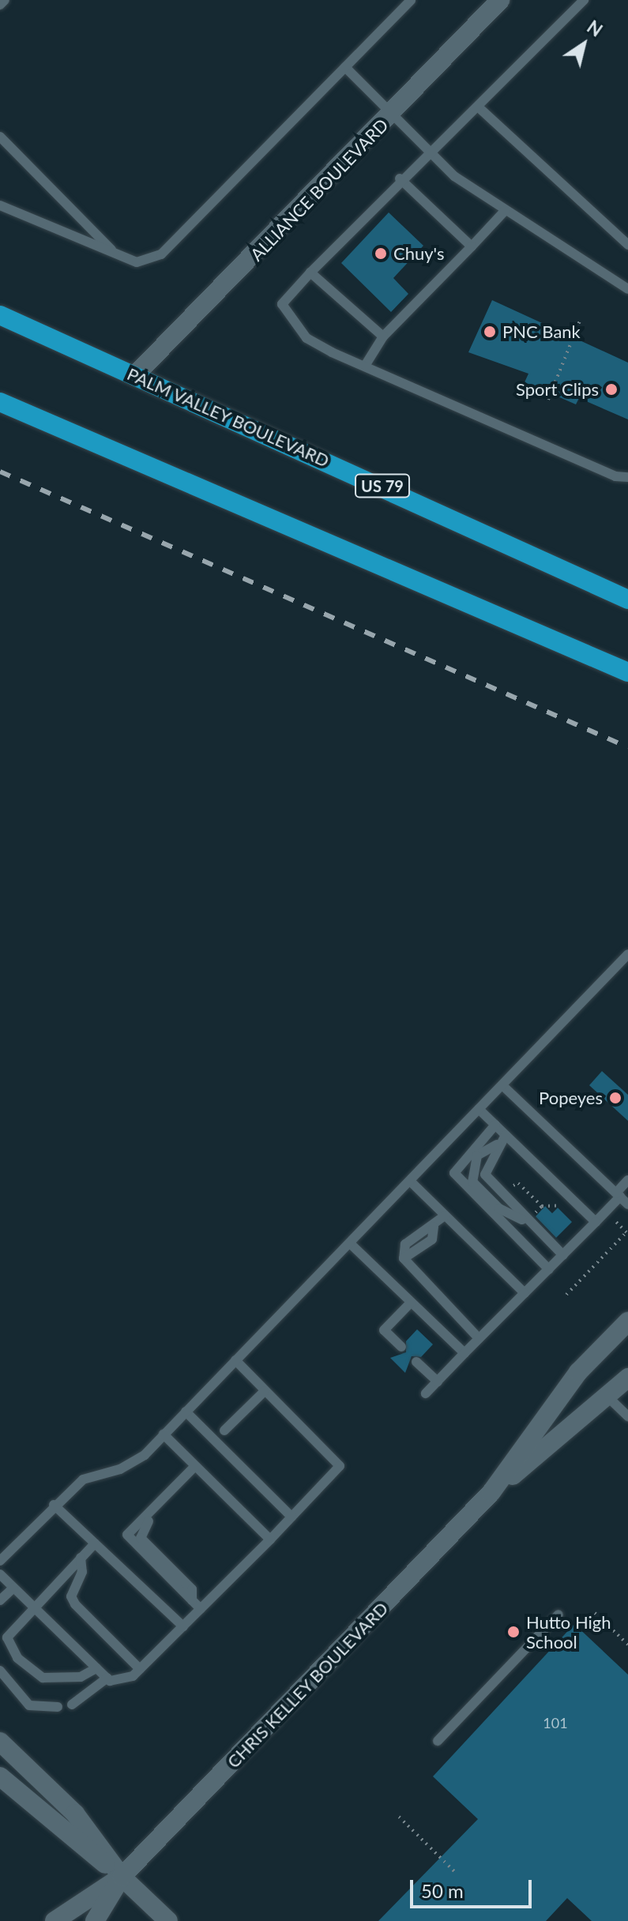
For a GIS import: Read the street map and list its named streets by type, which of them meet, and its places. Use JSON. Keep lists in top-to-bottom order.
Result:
{
  "streets": {
    "highway": ["PALM VALLEY BOULEVARD", "US 79"],
    "main road": ["ALLIANCE BOULEVARD", "CHRIS KELLEY BOULEVARD"]
  },
  "crossings": [
    ["ALLIANCE BOULEVARD", "PALM VALLEY BOULEVARD"]
  ],
  "places": [
    "Chuy's",
    "PNC Bank",
    "Sport Clips",
    "Popeyes",
    "Hutto High School"
  ],
  "house_numbers": ["101"],
  "scale_bar": "50 m",
  "north": "top right"
}
